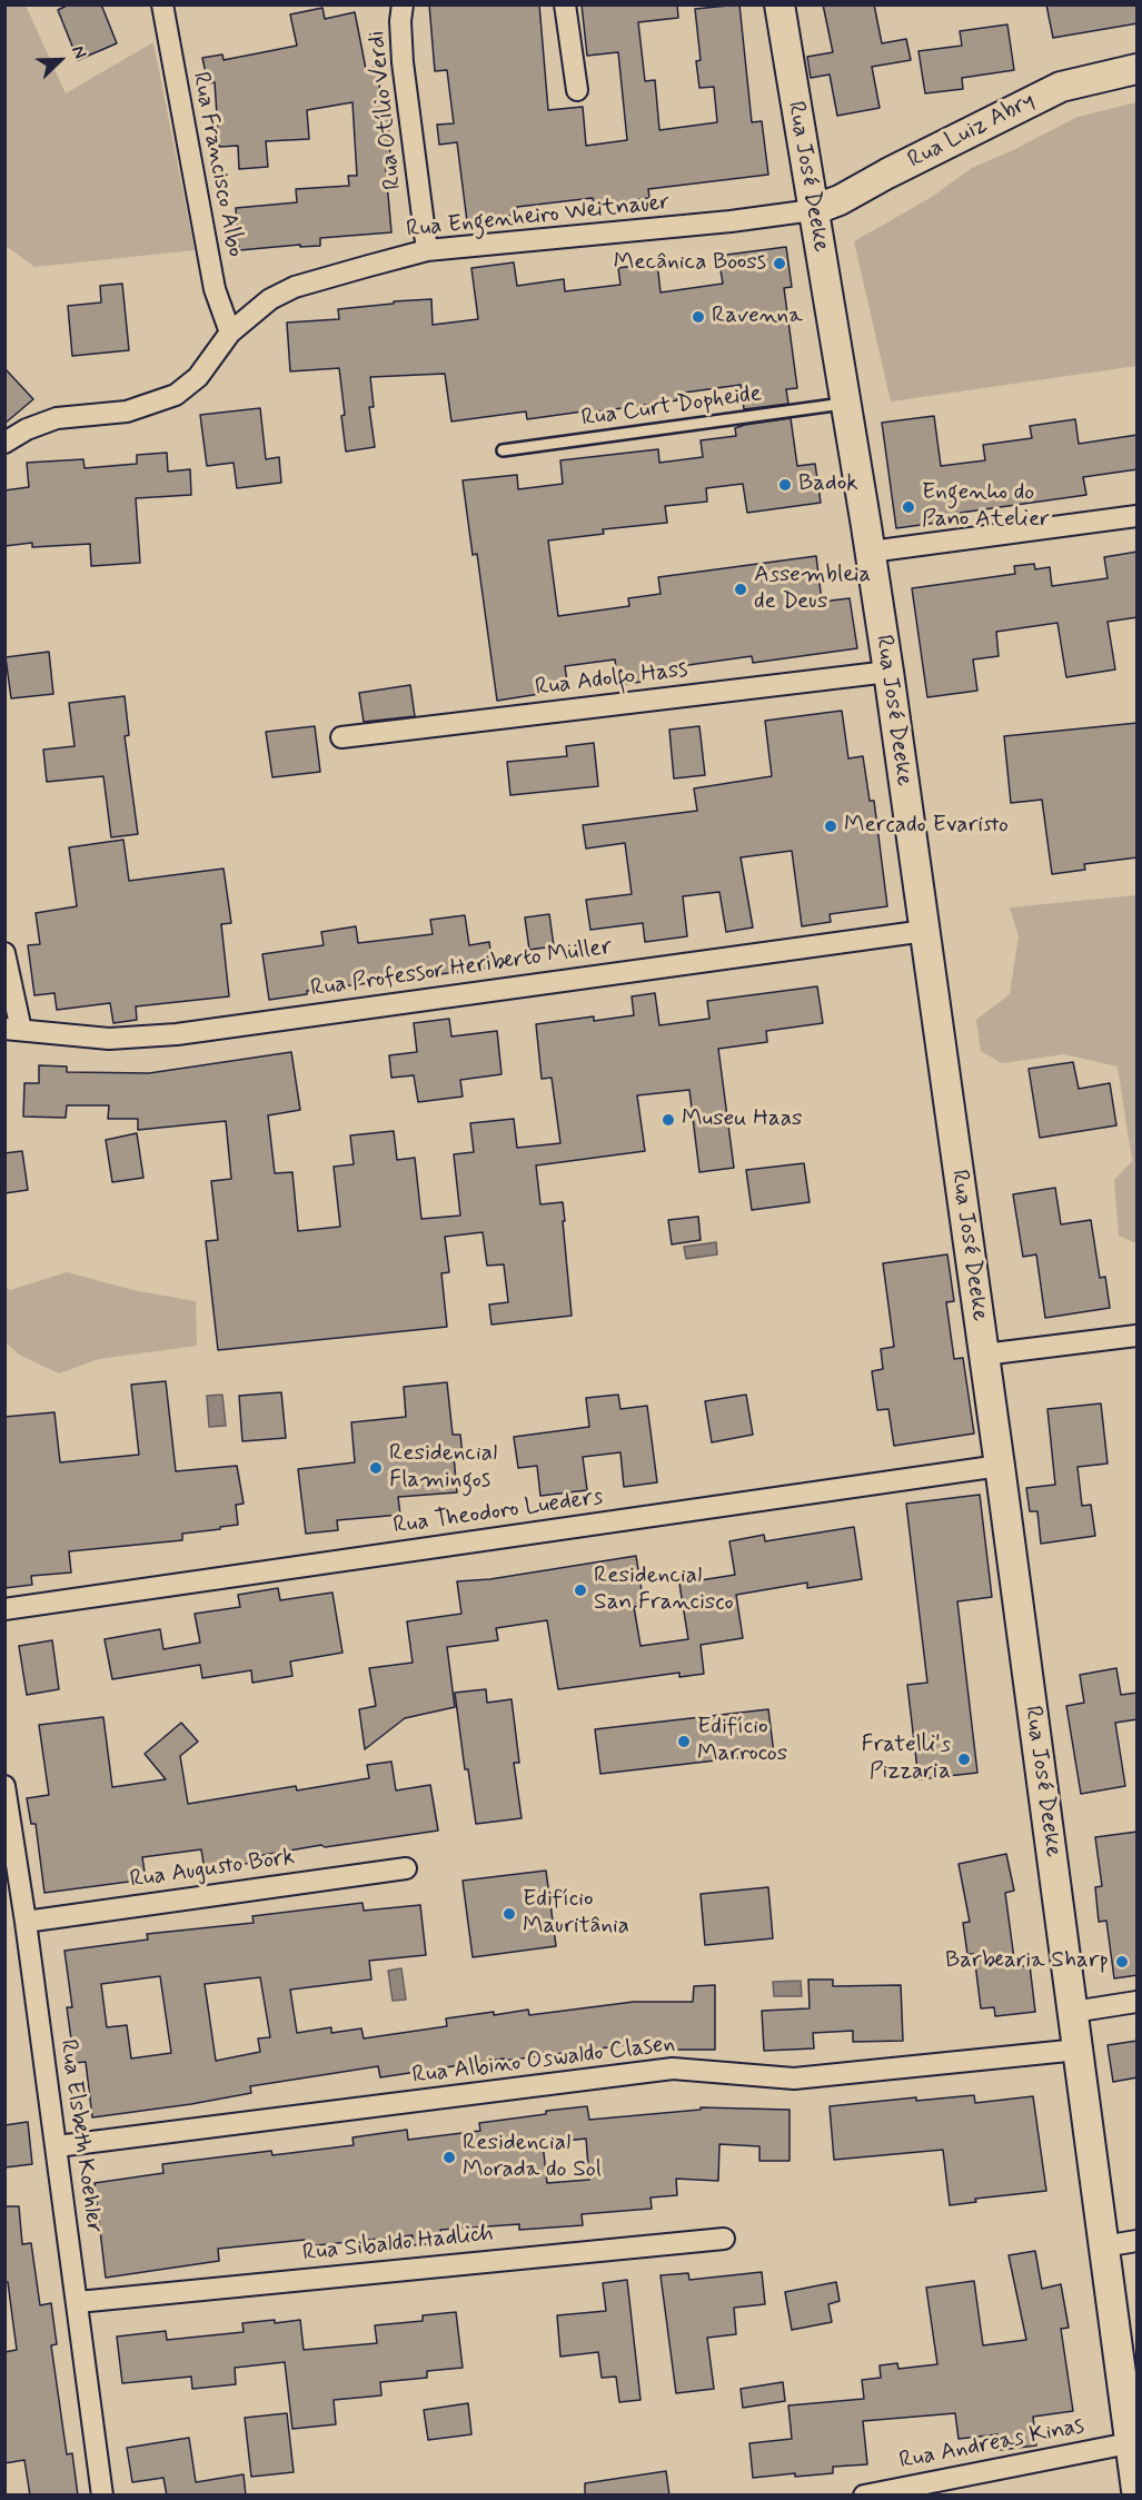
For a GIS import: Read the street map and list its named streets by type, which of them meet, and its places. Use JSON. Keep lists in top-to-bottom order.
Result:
{
  "streets": {
    "street": [
      "Rua Otílio Verdi",
      "Rua Luiz Abry",
      "Rua Francisco Albo",
      "Rua José Deeke",
      "Rua Engenheiro Weitnauer",
      "Rua Adolfo Hass",
      "Rua Professor Heriberto Müller",
      "Rua Theodoro Lueders",
      "Rua Augusto Bork",
      "Rua Albino Oswaldo Clasen",
      "Rua Elsbeth Koehler",
      "Rua Sibaldo Hadlich",
      "Rua Andreas Kinas"
    ],
    "lane": ["Rua Curt Dopheide"]
  },
  "crossings": [
    ["Rua Otílio Verdi", "Rua Engenheiro Weitnauer"],
    ["Rua Luiz Abry", "Rua José Deeke"],
    ["Rua Luiz Abry", "Rua Engenheiro Weitnauer"],
    ["Rua Francisco Albo", "Rua Engenheiro Weitnauer"],
    ["Rua José Deeke", "Rua Engenheiro Weitnauer"],
    ["Rua José Deeke", "Rua Curt Dopheide"],
    ["Rua José Deeke", "Rua Adolfo Hass"],
    ["Rua José Deeke", "Rua Professor Heriberto Müller"],
    ["Rua José Deeke", "Rua Theodoro Lueders"],
    ["Rua José Deeke", "Rua Albino Oswaldo Clasen"],
    ["Rua José Deeke", "Rua Andreas Kinas"],
    ["Rua Augusto Bork", "Rua Elsbeth Koehler"],
    ["Rua Albino Oswaldo Clasen", "Rua Elsbeth Koehler"],
    ["Rua Elsbeth Koehler", "Rua Sibaldo Hadlich"]
  ],
  "places": [
    "Mecânica Booss",
    "Ravenna",
    "Badok",
    "Engenho do Pano Atelier",
    "Assembleia de Deus",
    "Mercado Evaristo",
    "Museu Haas",
    "Residencial Flamingos",
    "Residencial San Francisco",
    "Edifício Marrocos",
    "Fratelli's Pizzaria",
    "Edifício Mauritânia",
    "Barbearia Sharp",
    "Residencial Morada do Sol"
  ],
  "north": "top right"
}
